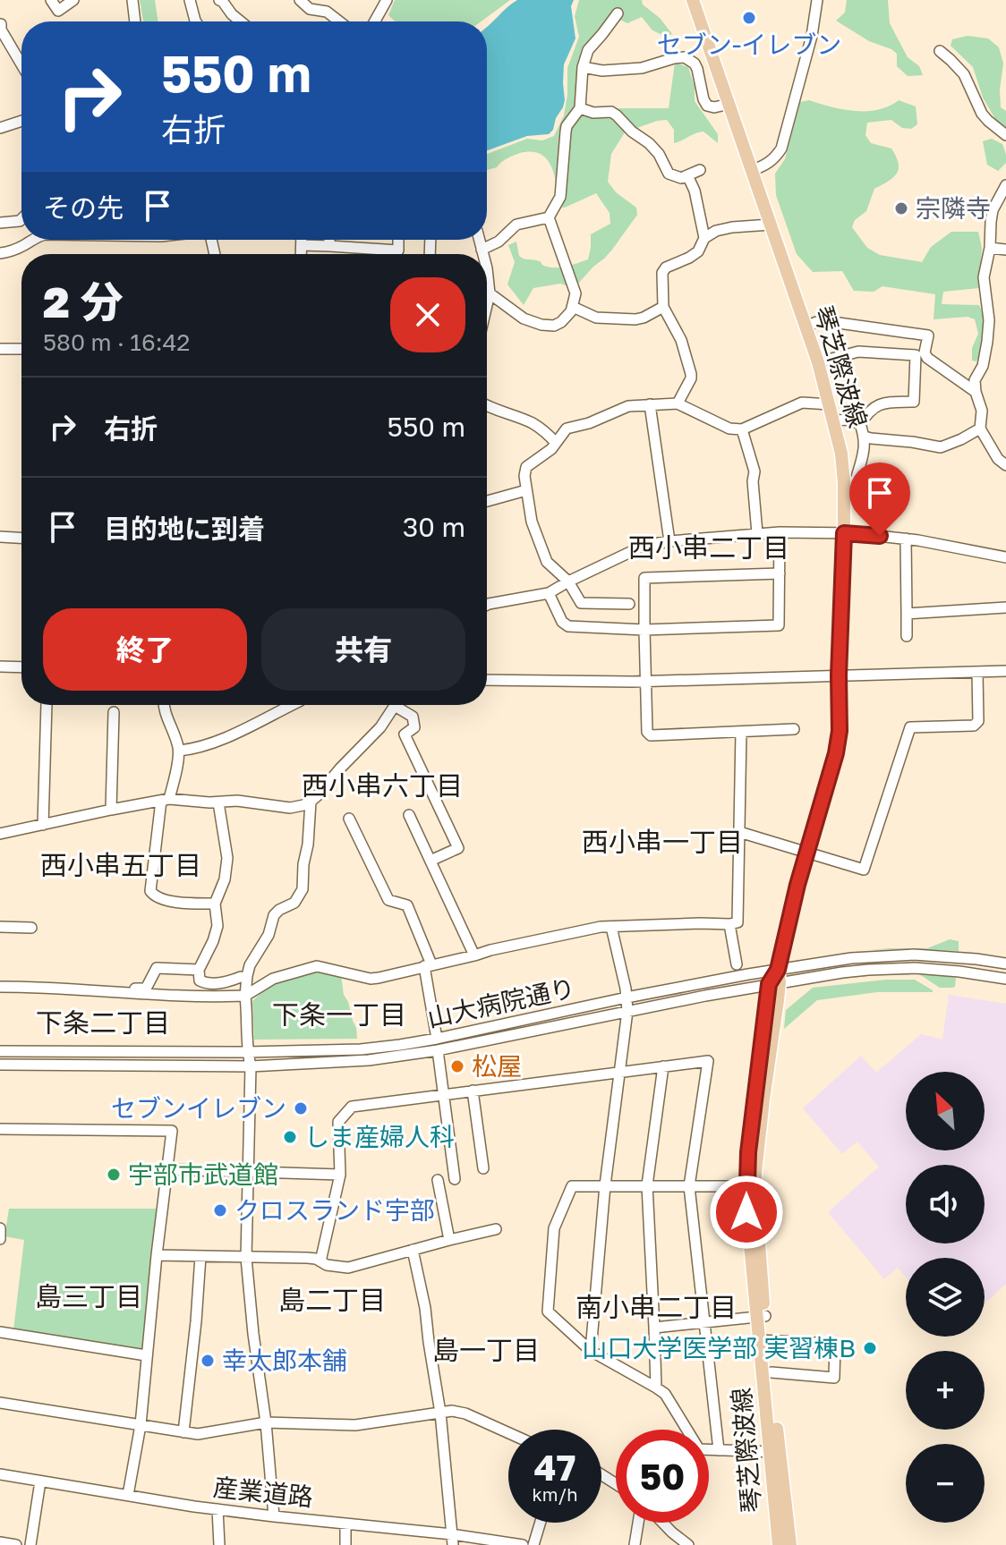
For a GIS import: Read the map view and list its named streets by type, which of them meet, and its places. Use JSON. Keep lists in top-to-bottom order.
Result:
{
  "streets": {
    "main road": ["琴芝際波線"],
    "street": ["山大病院通り", "産業道路"]
  },
  "crossings": [
    ["琴芝際波線", "山大病院通り"]
  ],
  "districts": [
    "西小串二丁目",
    "西小串六丁目",
    "西小串一丁目",
    "西小串五丁目",
    "下条一丁目",
    "下条二丁目",
    "島三丁目",
    "島二丁目",
    "南小串二丁目",
    "島一丁目"
  ],
  "places": [
    "セブン-イレブン",
    "宗隣寺",
    "松屋",
    "セブンイレブン",
    "しま産婦人科",
    "宇部市武道館",
    "クロスランド宇部",
    "山口大学医学部 実習棟B",
    "幸太郎本舗"
  ],
  "north": "top left",
  "page": {
    "turn": ["550 m", "右折"],
    "then": "その先",
    "heading": ["2 分", "580 m · 16:42"],
    "list": [
      {
        "name": "右折",
        "value": "550 m"
      },
      {
        "name": "目的地に到着",
        "value": "30 m"
      }
    ],
    "buttons": ["終了", "共有"],
    "map_buttons": ["+", "−"],
    "speed": "47 km/h",
    "limit": "50"
  }
}
